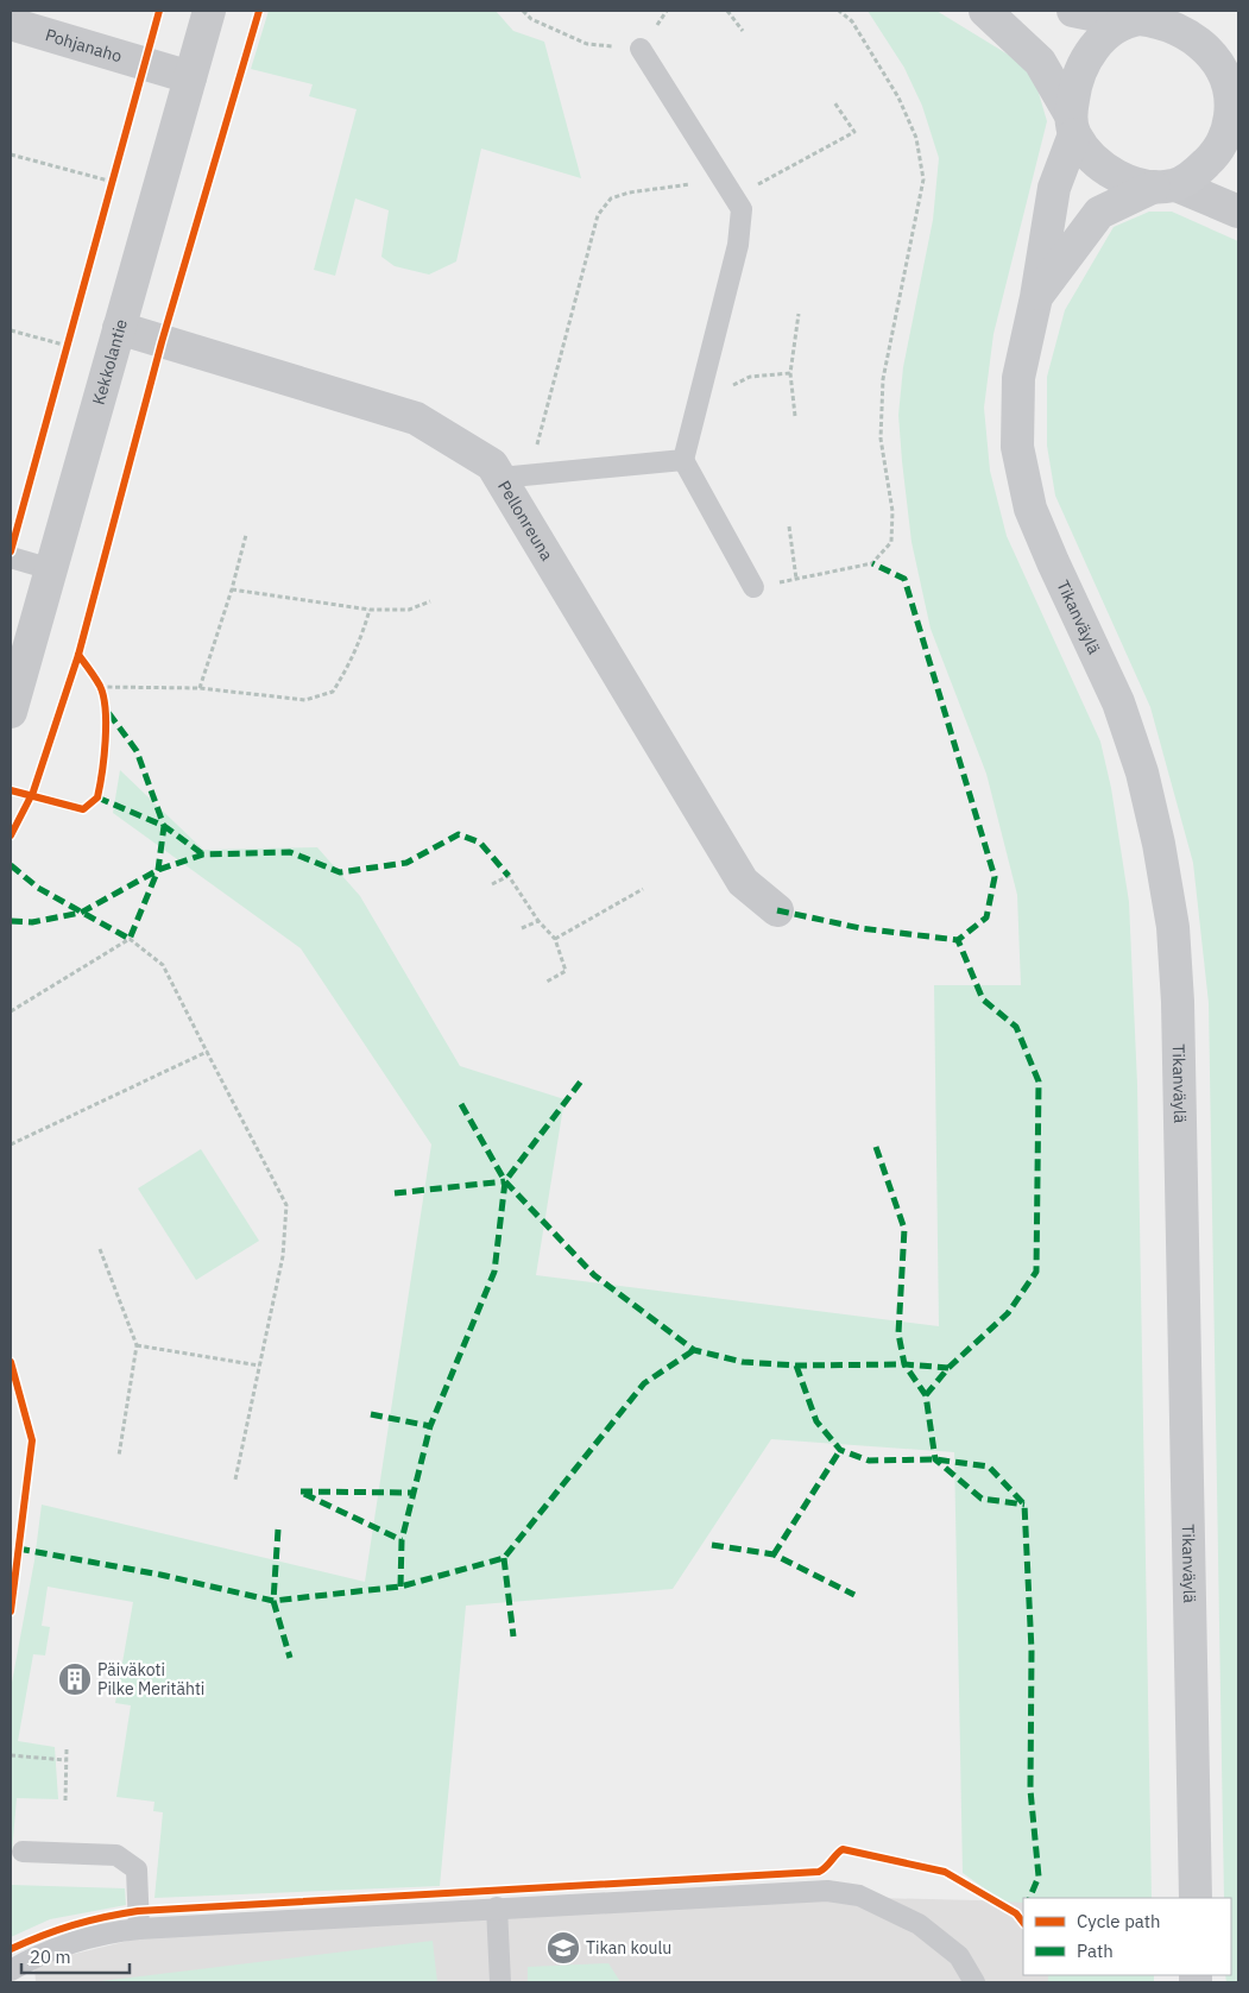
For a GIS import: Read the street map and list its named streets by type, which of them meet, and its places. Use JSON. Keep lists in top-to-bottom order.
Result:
{
  "streets": {
    "main road": ["Tikanväylä"],
    "street": ["Pohjanaho", "Kekkolantie", "Pellonreuna"]
  },
  "crossings": [
    ["Pohjanaho", "Kekkolantie"],
    ["Kekkolantie", "Pellonreuna"]
  ],
  "places": {
    "building": ["Päiväkoti Pilke Meritähti"],
    "school or university": ["Tikan koulu"]
  },
  "legend": ["Cycle path", "Path"],
  "scale_bar": "20 m"
}
